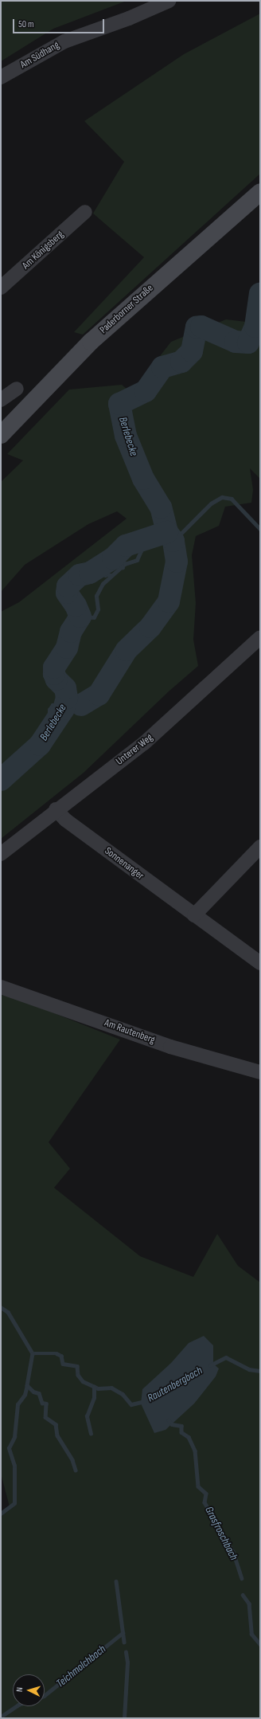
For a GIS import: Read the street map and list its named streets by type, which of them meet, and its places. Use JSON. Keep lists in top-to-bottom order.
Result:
{
  "streets": {
    "main road": ["Paderborner Straße"],
    "street": [
      "Am Südhang",
      "Am Königsberg",
      "Unterer Weg",
      "Sonnenanger",
      "Am Rautenberg"
    ]
  },
  "crossings": [
    ["Unterer Weg", "Sonnenanger"]
  ],
  "water": [
    "Berlebecke",
    "Rautenbergbach",
    "Grasfroschbach",
    "Teichmolchbach"
  ],
  "scale_bar": "50 m",
  "north": "left"
}
